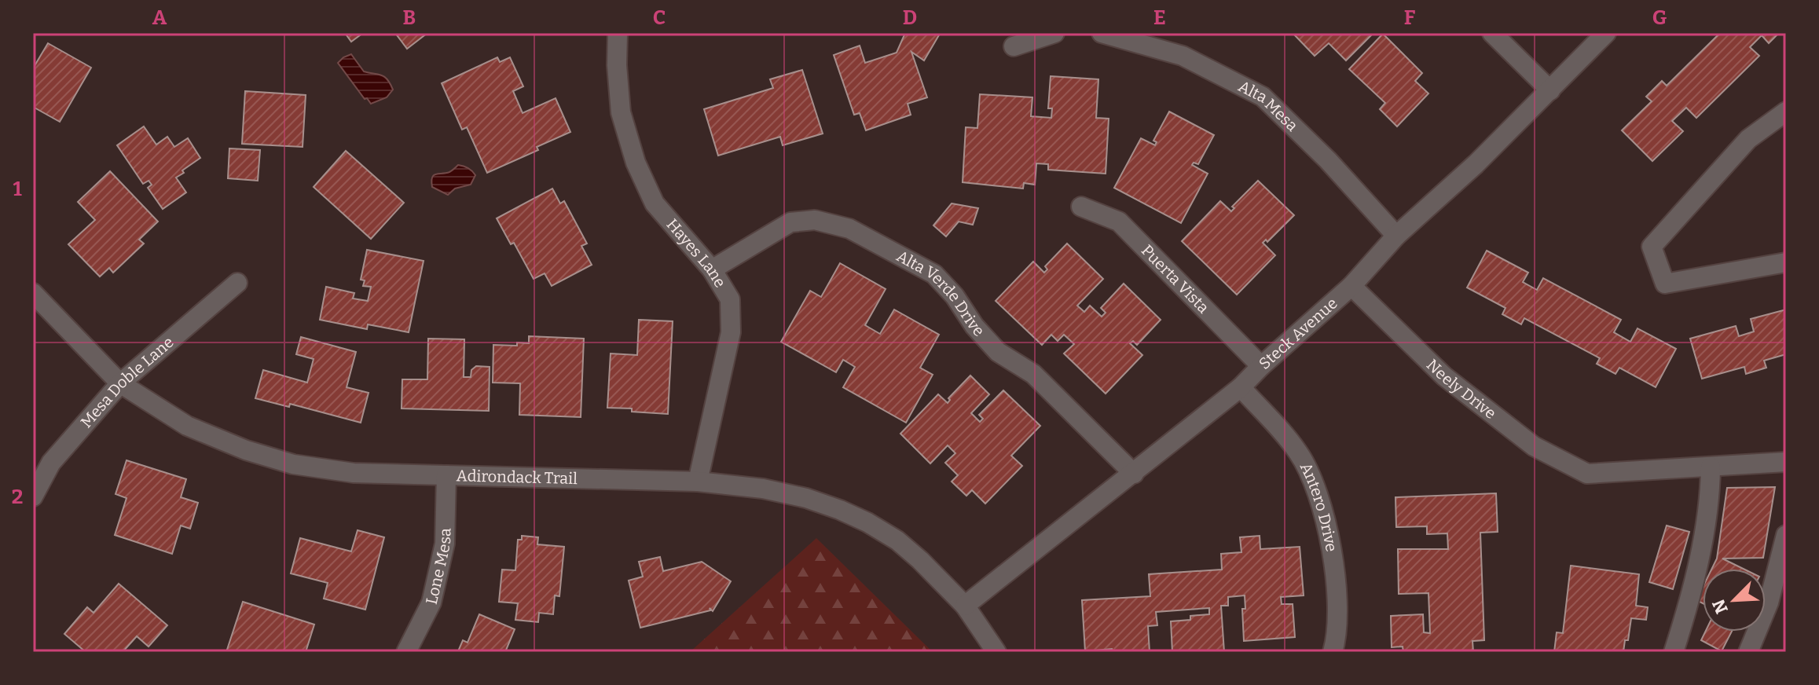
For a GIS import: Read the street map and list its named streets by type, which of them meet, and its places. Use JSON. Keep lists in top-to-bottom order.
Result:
{
  "streets": {
    "street": [
      "Alta Mesa",
      "Hayes Lane",
      "Puerta Vista",
      "Alta Verde Drive",
      "Steck Avenue",
      "Mesa Doble Lane",
      "Neely Drive",
      "Adirondack Trail",
      "Antero Drive",
      "Lone Mesa"
    ]
  },
  "crossings": [
    ["Alta Mesa", "Steck Avenue"],
    ["Hayes Lane", "Alta Verde Drive"],
    ["Hayes Lane", "Adirondack Trail"],
    ["Puerta Vista", "Steck Avenue"],
    ["Alta Verde Drive", "Steck Avenue"],
    ["Steck Avenue", "Neely Drive"],
    ["Steck Avenue", "Adirondack Trail"],
    ["Steck Avenue", "Antero Drive"],
    ["Mesa Doble Lane", "Adirondack Trail"],
    ["Adirondack Trail", "Lone Mesa"]
  ],
  "north": "bottom left",
  "grid": {
    "columns": [
      "A",
      "B",
      "C",
      "D",
      "E",
      "F",
      "G"
    ],
    "rows": ["1", "2"]
  }
}
